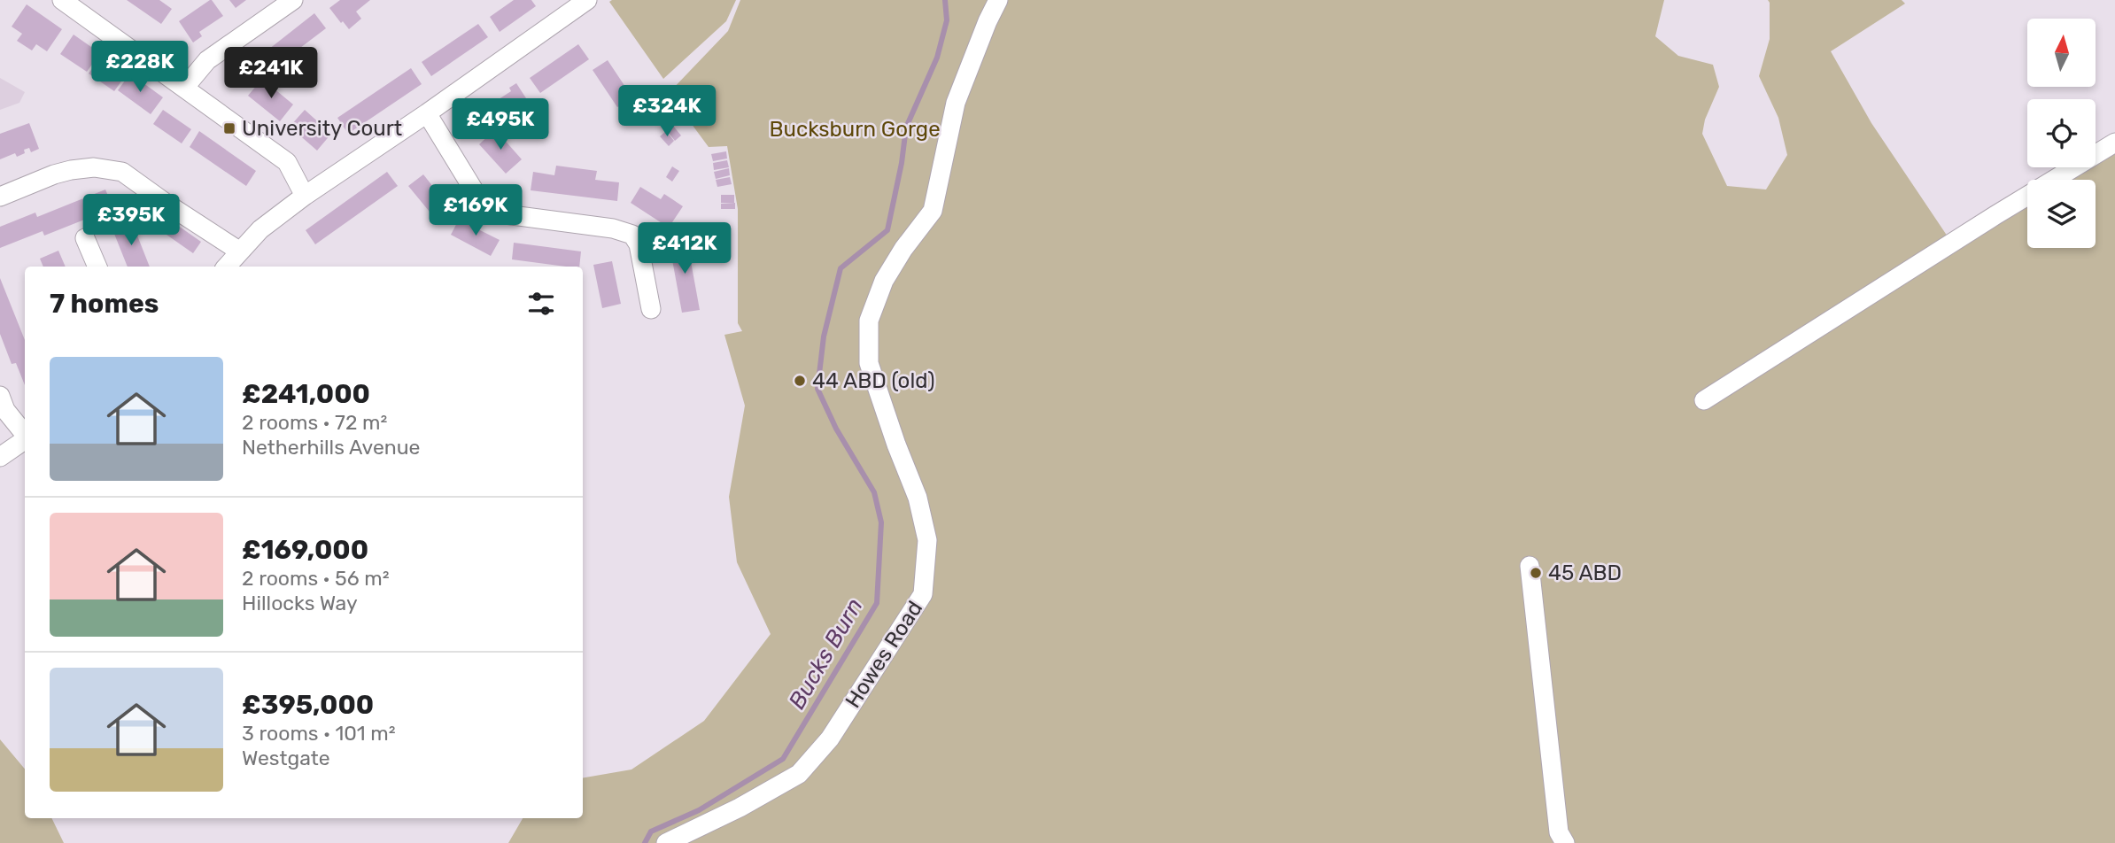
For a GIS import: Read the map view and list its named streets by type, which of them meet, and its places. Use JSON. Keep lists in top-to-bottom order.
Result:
{
  "streets": {
    "street": ["Howes Road"]
  },
  "water": ["Bucks Burn"],
  "parks": ["Bucksburn Gorge"],
  "places": {
    "transit": ["University Court"],
    "other": ["44 ABD (old)", "45 ABD"]
  },
  "north": "top",
  "page": {
    "price": [
      "£228K",
      "£241K",
      "£324K",
      "£495K",
      "£169K",
      "£395K",
      "£412K"
    ],
    "heading": "7 homes",
    "list": [
      {
        "name": "£241,000",
        "note": "2 rooms · 72 m² · Netherhills Avenue"
      },
      {
        "name": "£169,000",
        "note": "2 rooms · 56 m² · Hillocks Way"
      },
      {
        "name": "£395,000",
        "note": "3 rooms · 101 m² · Westgate"
      }
    ]
  }
}
